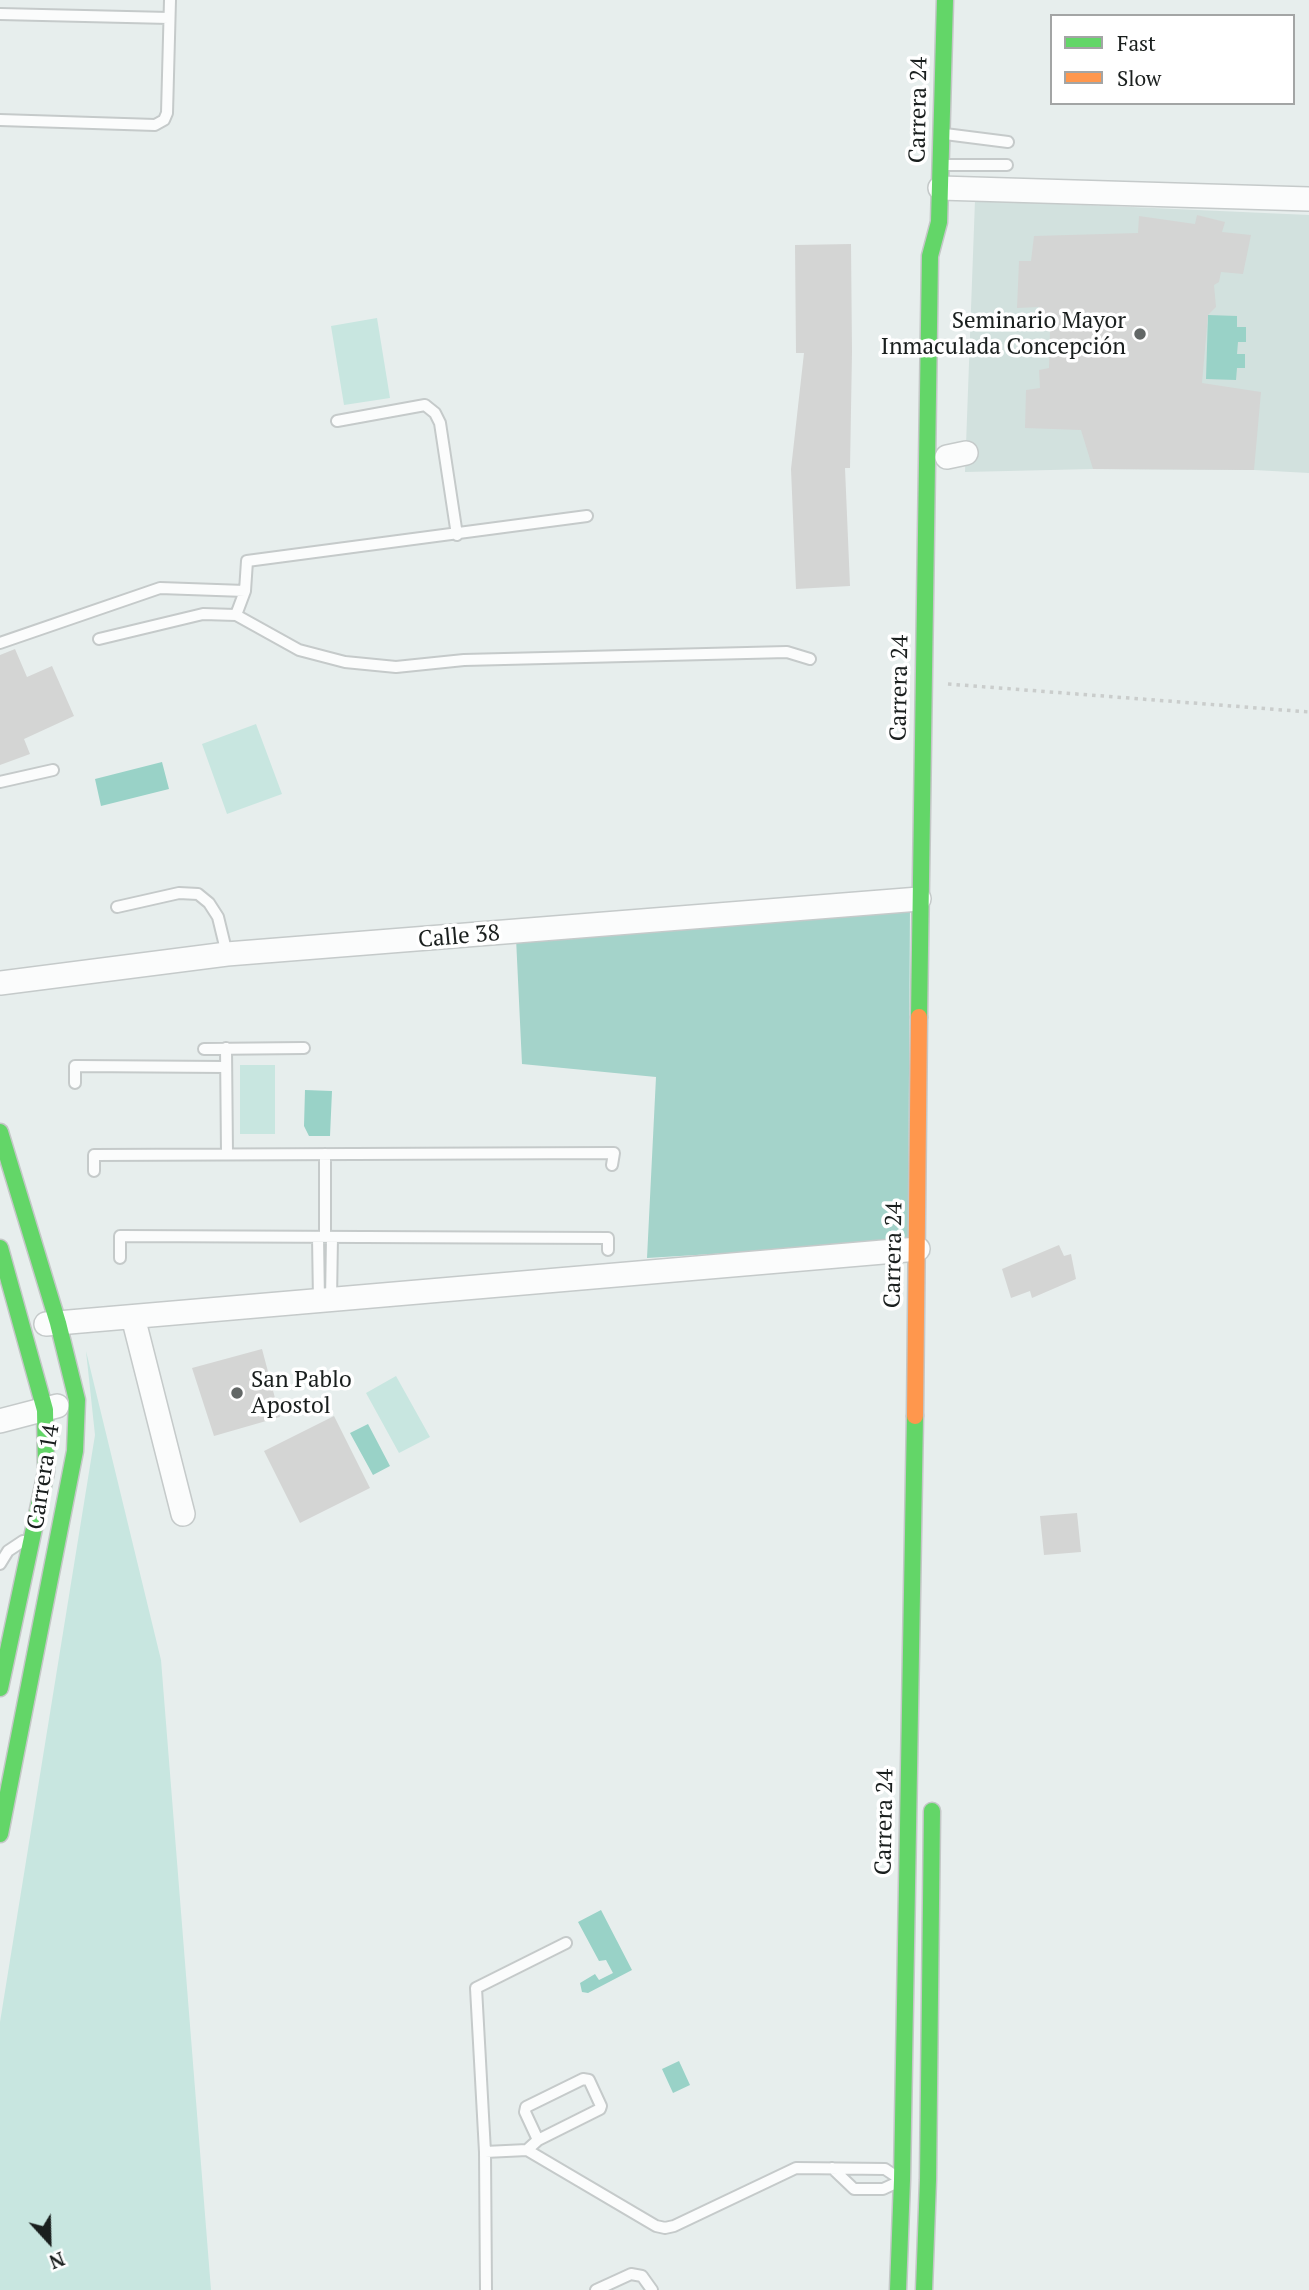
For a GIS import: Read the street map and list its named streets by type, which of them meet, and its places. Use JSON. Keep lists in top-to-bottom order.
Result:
{
  "streets": {
    "main road": ["Carrera 24", "Carrera 14"],
    "street": ["Calle 38"]
  },
  "crossings": [
    ["Carrera 24", "Calle 38"]
  ],
  "places": ["Seminario Mayor Inmaculada Concepción", "San Pablo Apostol"],
  "legend": ["Fast", "Slow"],
  "north": "bottom"
}
